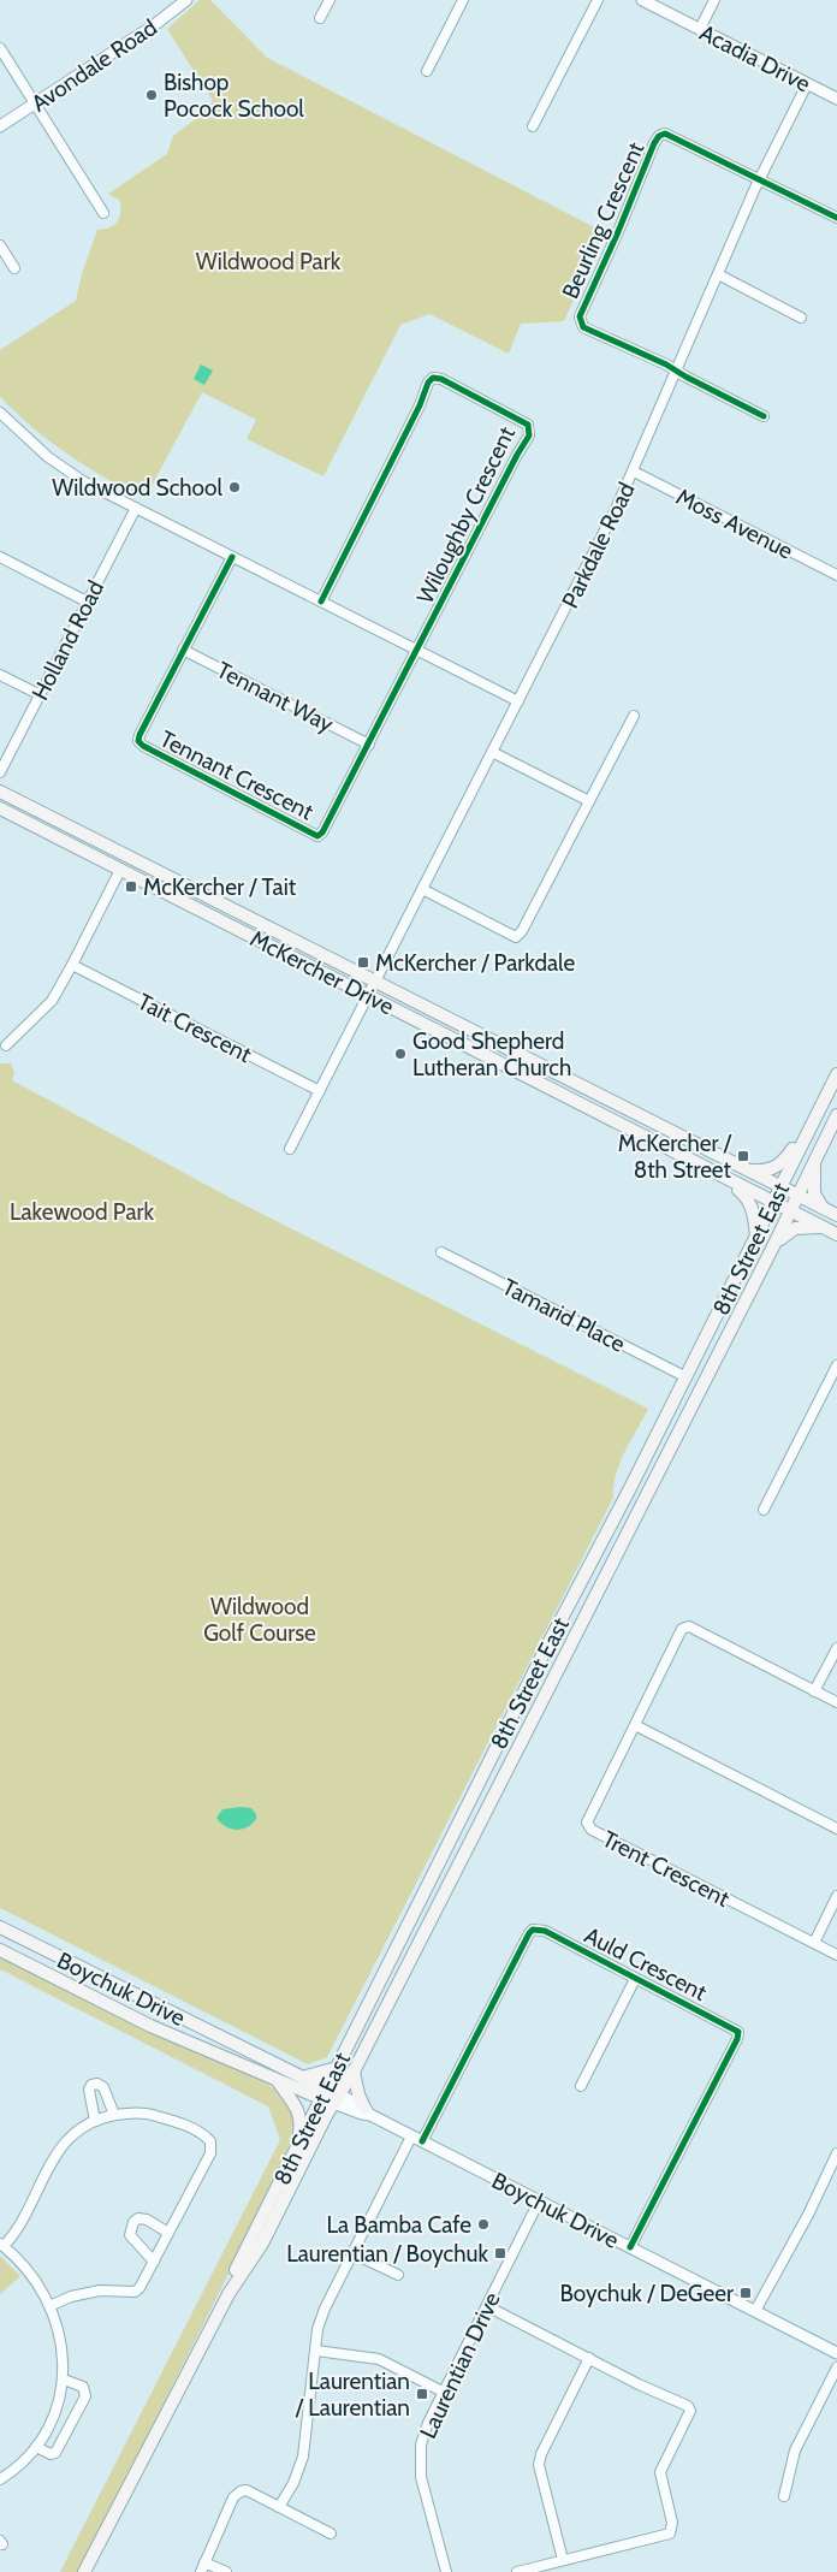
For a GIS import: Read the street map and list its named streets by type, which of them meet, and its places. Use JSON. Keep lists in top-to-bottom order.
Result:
{
  "streets": {
    "main road": ["McKercher Drive", "8th Street East", "Boychuk Drive"],
    "street": [
      "Acadia Drive",
      "Avondale Road",
      "Beurling Crescent",
      "Wiloughby Crescent",
      "Moss Avenue",
      "Parkdale Road",
      "Holland Road",
      "Tennant Way",
      "Tennant Crescent",
      "Tait Crescent",
      "Tamarid Place",
      "Trent Crescent",
      "Auld Crescent",
      "Laurentian Drive"
    ]
  },
  "crossings": [
    ["Acadia Drive", "Parkdale Road"],
    ["Beurling Crescent", "Parkdale Road"],
    ["Wiloughby Crescent", "Tennant Crescent"],
    ["Moss Avenue", "Parkdale Road"],
    ["Parkdale Road", "McKercher Drive"],
    ["Tennant Way", "Tennant Crescent"],
    ["McKercher Drive", "8th Street East"],
    ["8th Street East", "Tamarid Place"],
    ["8th Street East", "Boychuk Drive"],
    ["Auld Crescent", "Boychuk Drive"],
    ["Boychuk Drive", "Laurentian Drive"]
  ],
  "parks": ["Wildwood Park", "Lakewood Park", "Wildwood Golf Course"],
  "places": {
    "other": [
      "Bishop Pocock School",
      "Wildwood School",
      "Good Shepherd Lutheran Church",
      "La Bamba Cafe"
    ],
    "transit": [
      "McKercher / Tait",
      "McKercher / Parkdale",
      "McKercher / 8th Street",
      "Laurentian / Boychuk",
      "Boychuk / DeGeer",
      "Laurentian / Laurentian"
    ]
  }
}
